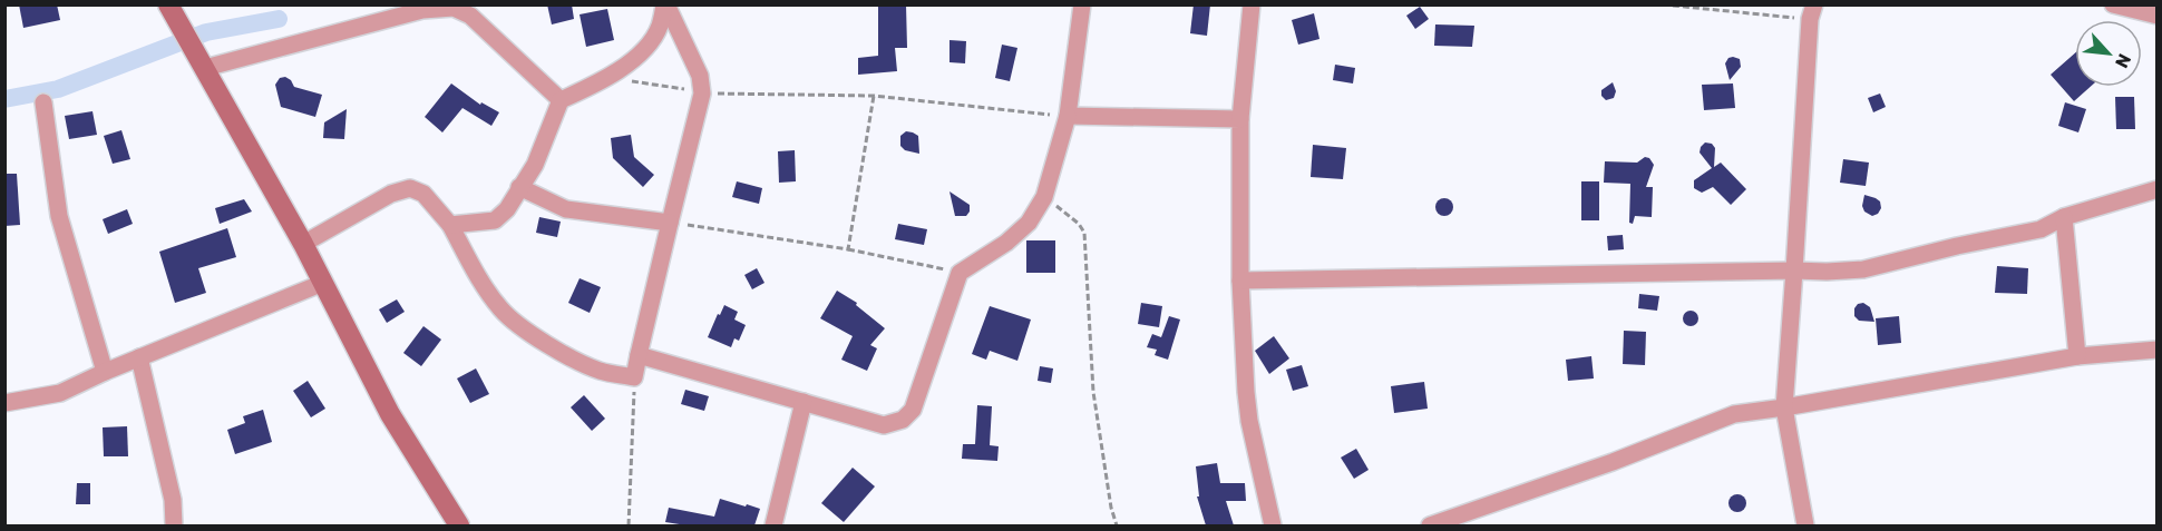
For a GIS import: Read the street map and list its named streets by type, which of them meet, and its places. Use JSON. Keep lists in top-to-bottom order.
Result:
{
  "north": "bottom right"
}
